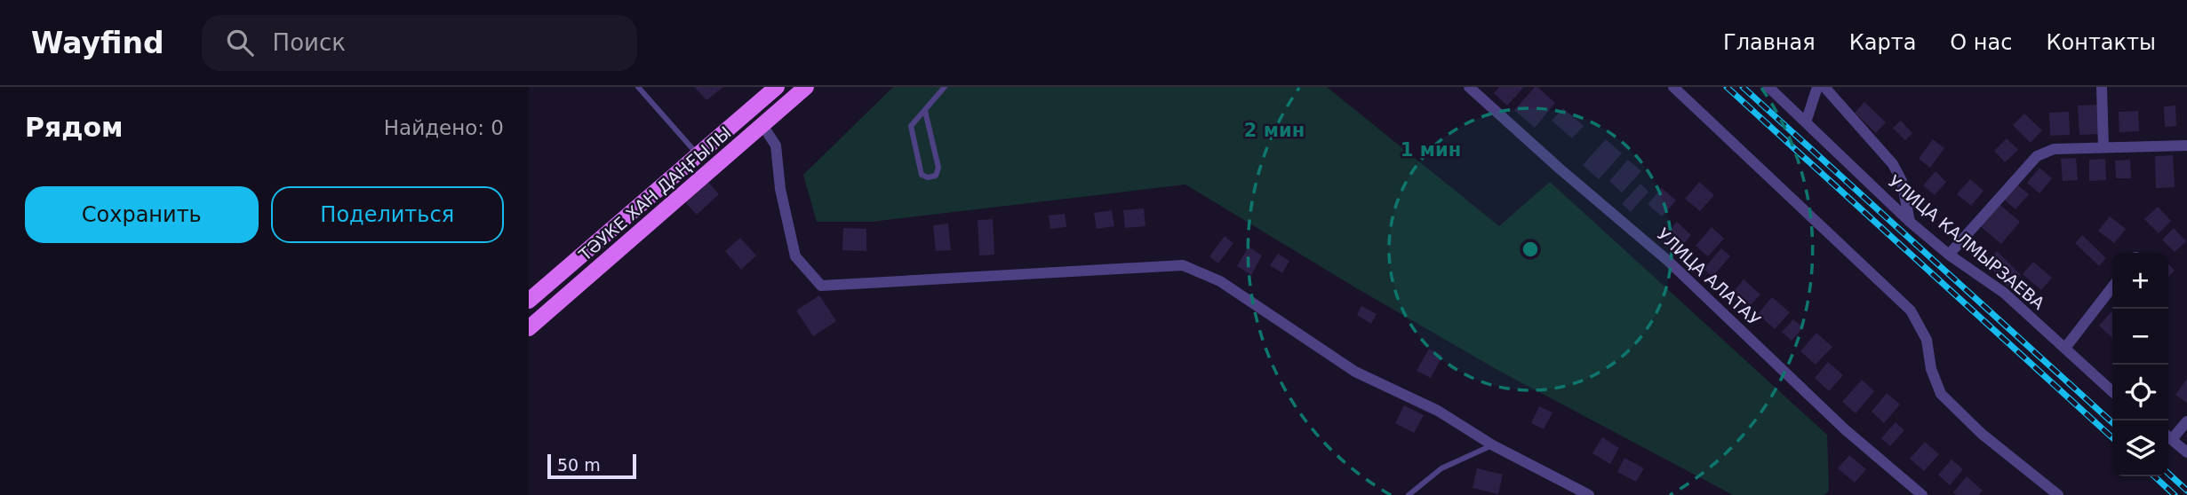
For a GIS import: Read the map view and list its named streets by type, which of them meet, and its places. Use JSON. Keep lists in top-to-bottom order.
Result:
{
  "streets": {
    "main road": ["ТӘУКЕ ХАН ДАҢҒЫЛЫ"],
    "street": ["УЛИЦА КАЛМЫРЗАЕВА", "УЛИЦА АЛАТАУ"]
  },
  "scale_bar": "50 m",
  "page": {
    "header": "Wayfind",
    "search": "Поиск",
    "nav": [
      "Главная",
      "Карта",
      "О нас",
      "Контакты"
    ],
    "heading": ["Рядом", "Найдено: 0"],
    "buttons": ["Сохранить", "Поделиться"],
    "map_buttons": ["+", "−"],
    "scale": "50 m"
  },
  "rings": ["2 мин", "1 мин"]
}
